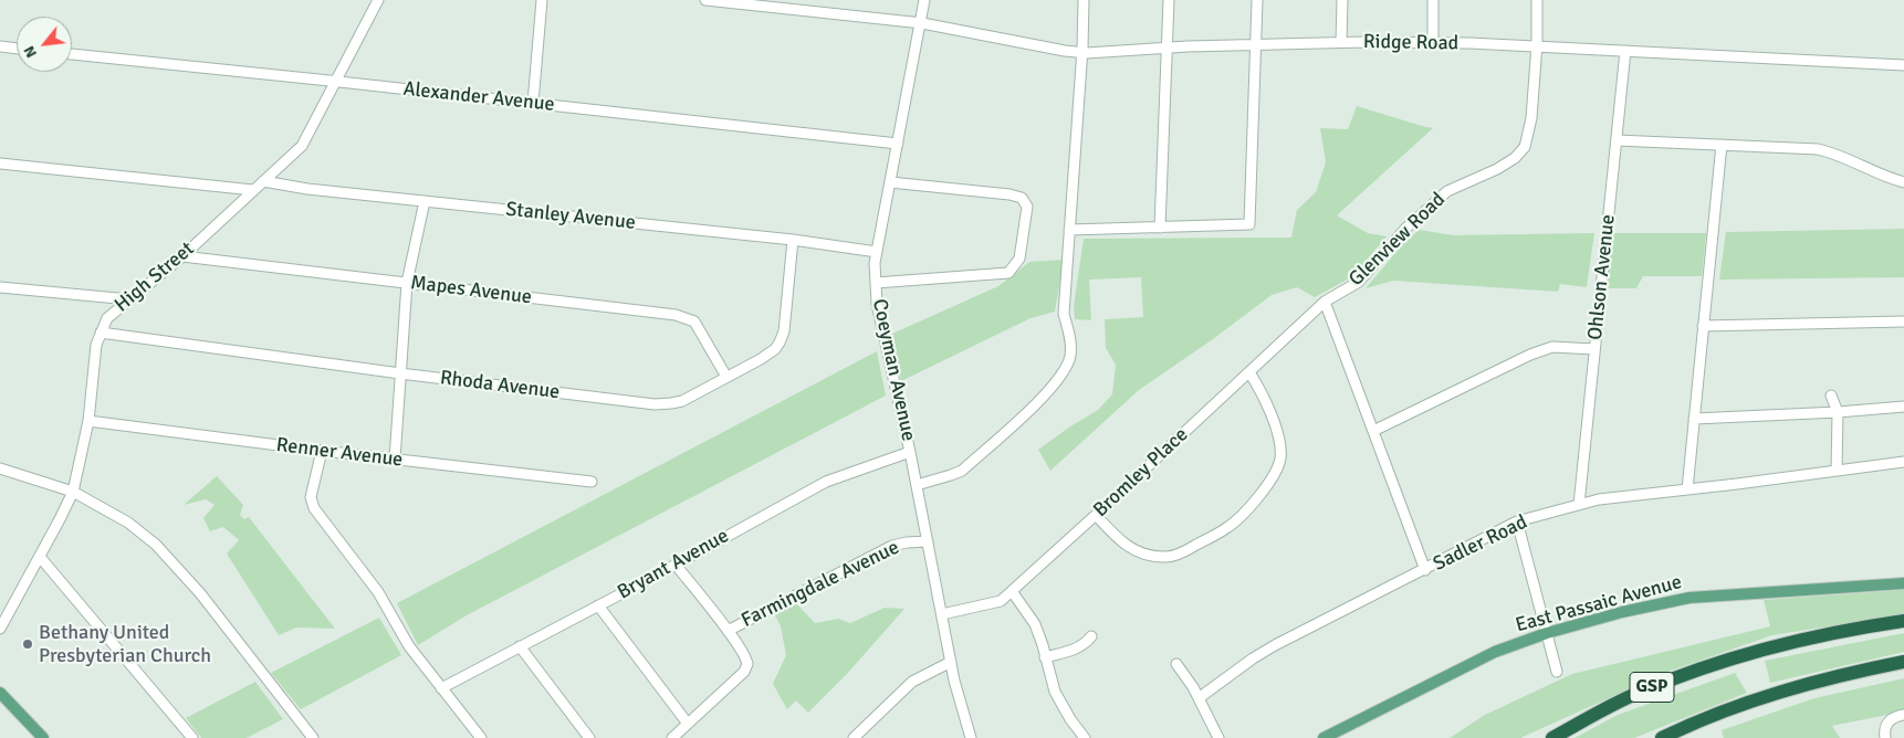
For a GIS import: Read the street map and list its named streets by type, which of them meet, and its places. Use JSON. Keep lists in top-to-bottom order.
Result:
{
  "streets": {
    "highway": ["GSP"],
    "main road": ["East Passaic Avenue"],
    "street": [
      "Ridge Road",
      "Alexander Avenue",
      "Stanley Avenue",
      "Glenview Road",
      "High Street",
      "Ohlson Avenue",
      "Mapes Avenue",
      "Coeyman Avenue",
      "Rhoda Avenue",
      "Renner Avenue",
      "Bromley Place",
      "Sadler Road",
      "Bryant Avenue",
      "Farmingdale Avenue"
    ]
  },
  "crossings": [
    ["Ridge Road", "Glenview Road"],
    ["Ridge Road", "Ohlson Avenue"],
    ["Ridge Road", "Coeyman Avenue"],
    ["Alexander Avenue", "High Street"],
    ["Alexander Avenue", "Coeyman Avenue"],
    ["Stanley Avenue", "High Street"],
    ["Stanley Avenue", "Coeyman Avenue"],
    ["Stanley Avenue", "Rhoda Avenue"],
    ["Glenview Road", "Bromley Place"],
    ["High Street", "Mapes Avenue"],
    ["High Street", "Rhoda Avenue"],
    ["High Street", "Renner Avenue"],
    ["Ohlson Avenue", "Sadler Road"],
    ["Mapes Avenue", "Rhoda Avenue"],
    ["Coeyman Avenue", "Bromley Place"],
    ["Coeyman Avenue", "Bryant Avenue"],
    ["Coeyman Avenue", "Farmingdale Avenue"]
  ],
  "places": ["Bethany United Presbyterian Church"],
  "north": "bottom left"
}
